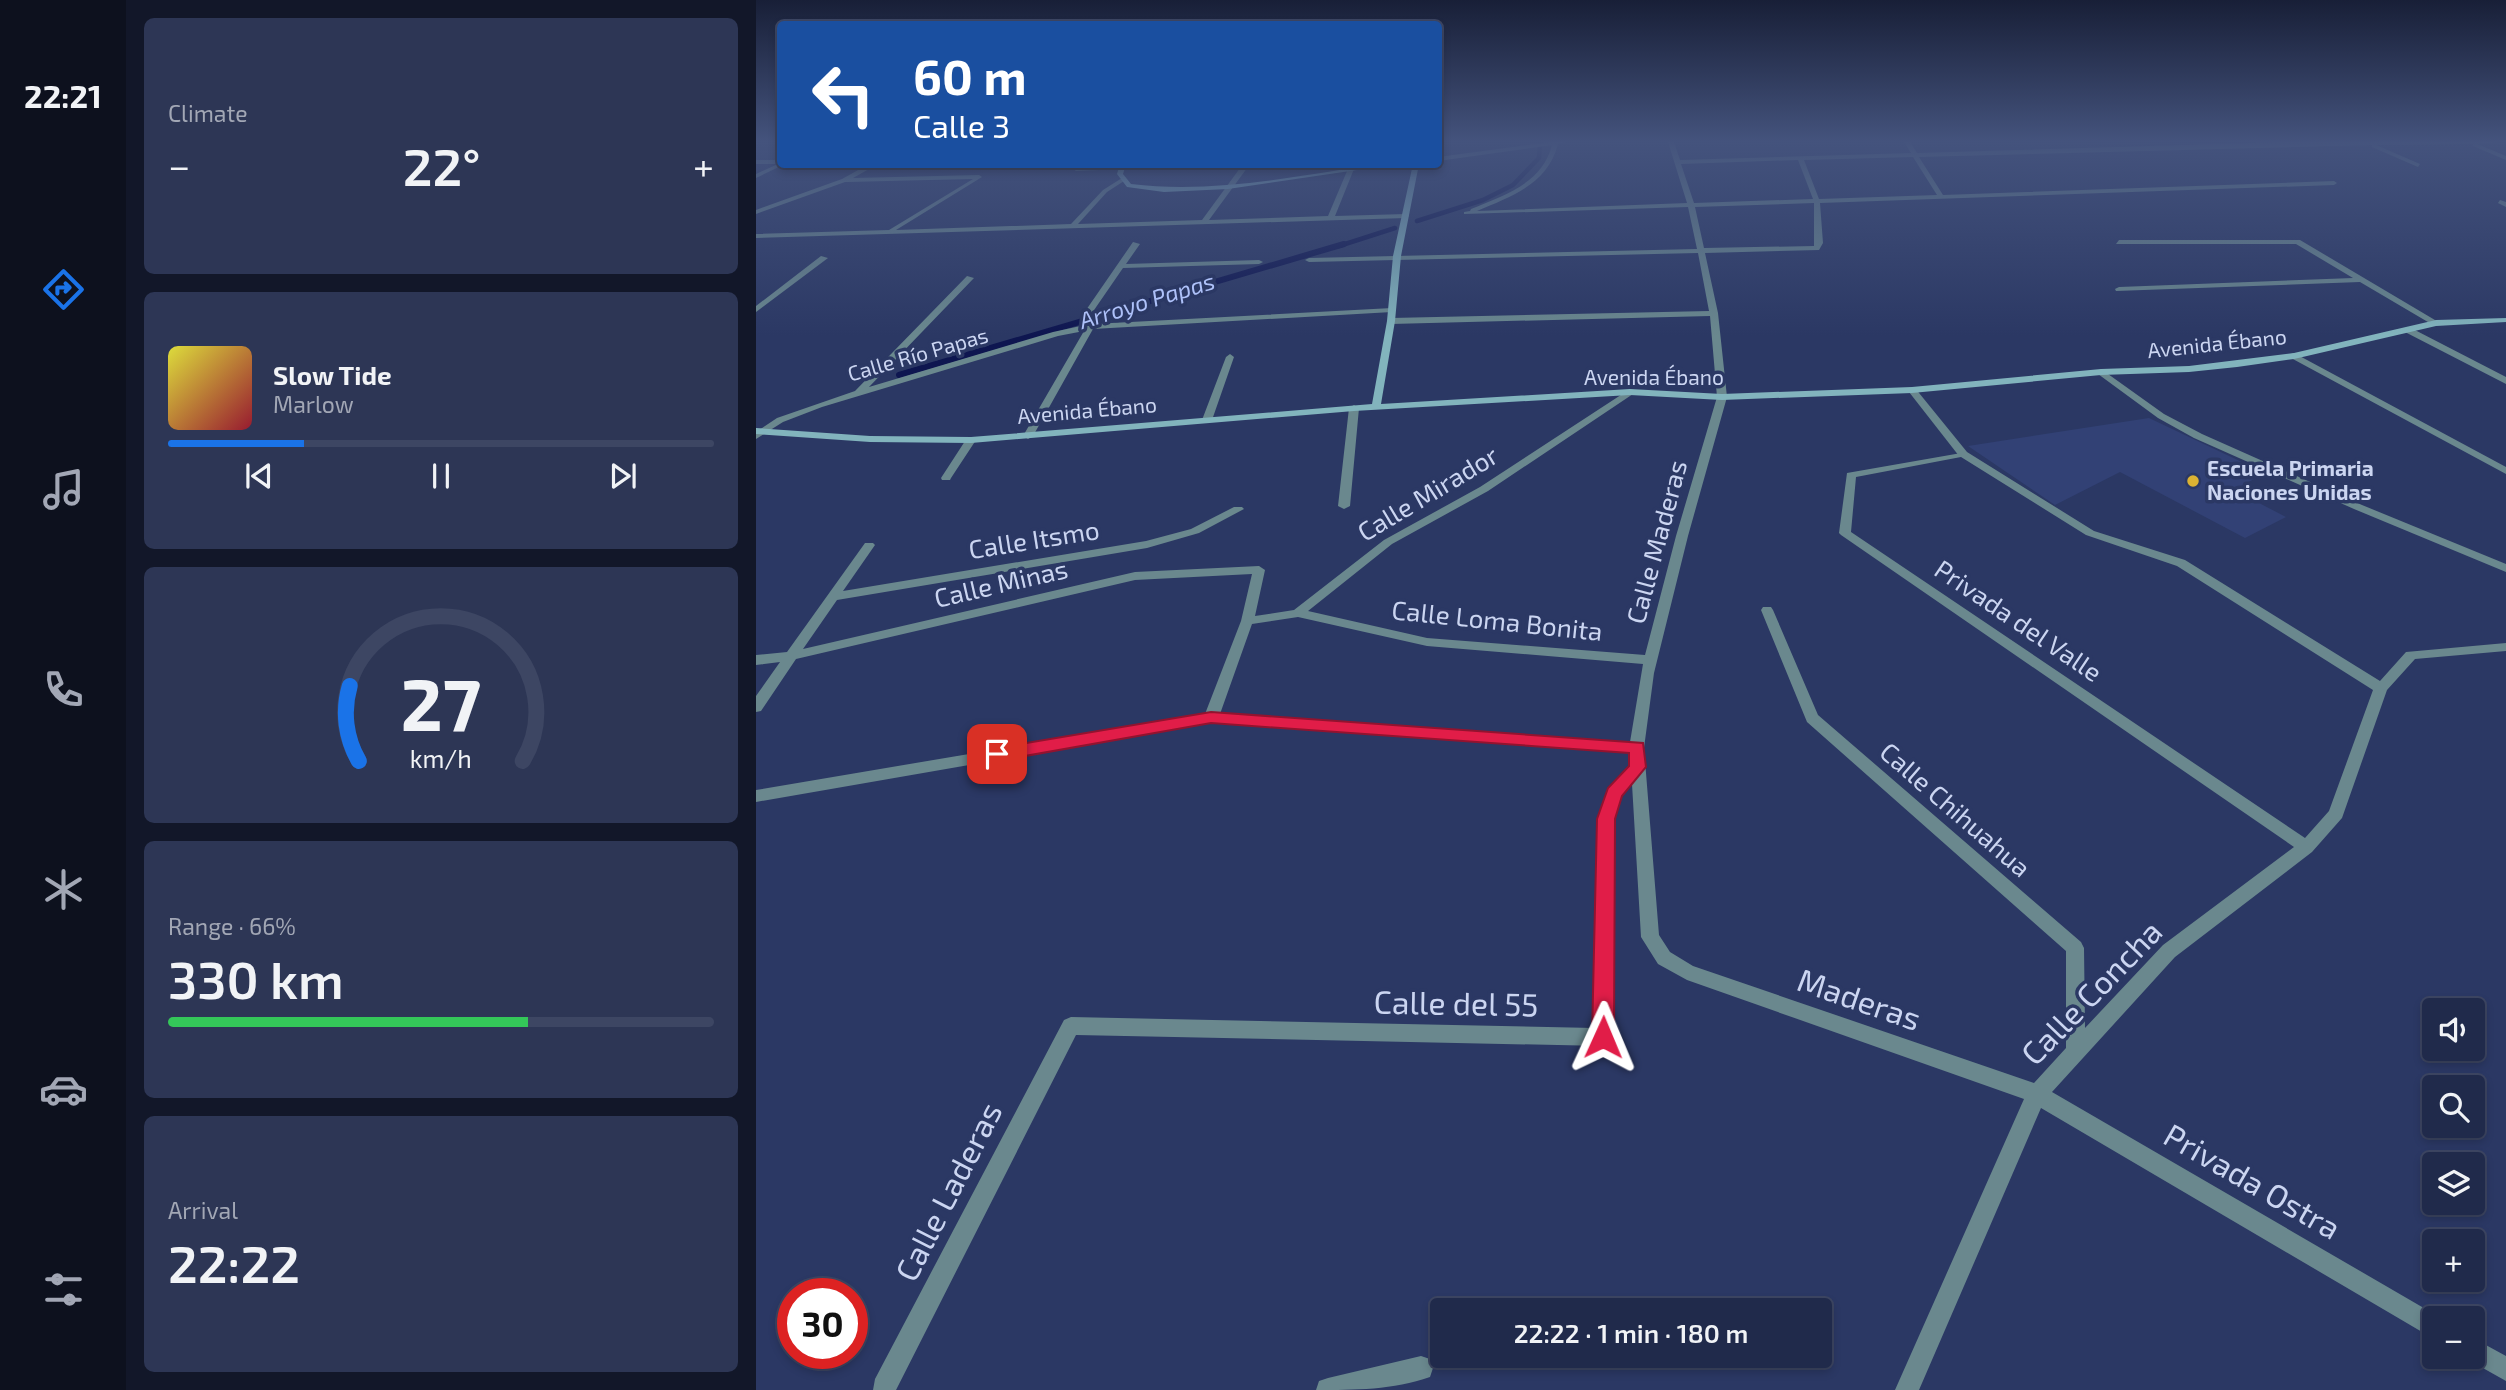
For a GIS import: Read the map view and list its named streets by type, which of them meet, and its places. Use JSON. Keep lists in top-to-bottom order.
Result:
{
  "streets": {
    "main road": ["Avenida Ébano"],
    "street": [
      "Calle Río Papas",
      "Calle Mirador",
      "Calle Itsmo",
      "Calle Maderas",
      "Calle Minas",
      "Calle Loma Bonita",
      "Privada del Valle",
      "Calle Chihuahua",
      "Calle Concha",
      "Maderas",
      "Calle del 55",
      "Privada Ostra",
      "Calle Laderas"
    ]
  },
  "crossings": [
    ["Avenida Ébano", "Calle Río Papas"],
    ["Avenida Ébano", "Calle Mirador"],
    ["Avenida Ébano", "Calle Maderas"],
    ["Calle Mirador", "Calle Minas"],
    ["Calle Mirador", "Calle Loma Bonita"],
    ["Calle Maderas", "Calle Loma Bonita"],
    ["Calle Maderas", "Maderas"],
    ["Calle Maderas", "Calle del 55"],
    ["Privada del Valle", "Calle Concha"],
    ["Calle Chihuahua", "Calle Concha"],
    ["Calle Concha", "Maderas"],
    ["Calle Concha", "Privada Ostra"],
    ["Maderas", "Privada Ostra"],
    ["Calle del 55", "Calle Laderas"]
  ],
  "water": ["Arroyo Papas"],
  "places": ["Escuela Primaria Naciones Unidas"],
  "page": {
    "tabs": "22:21",
    "tile": [
      "Climate",
      ["Range · 66%", "330 km"],
      ["Arrival", "22:22"]
    ],
    "turn": ["60 m", "Calle 3"],
    "heat": ["−", "22°", "+"],
    "song": ["Slow Tide", "Marlow"],
    "map_buttons": ["+", "−"],
    "limit": "30",
    "trip": "22:22 · 1 min · 180 m",
    "gauge": ["27", "km/h"]
  }
}
